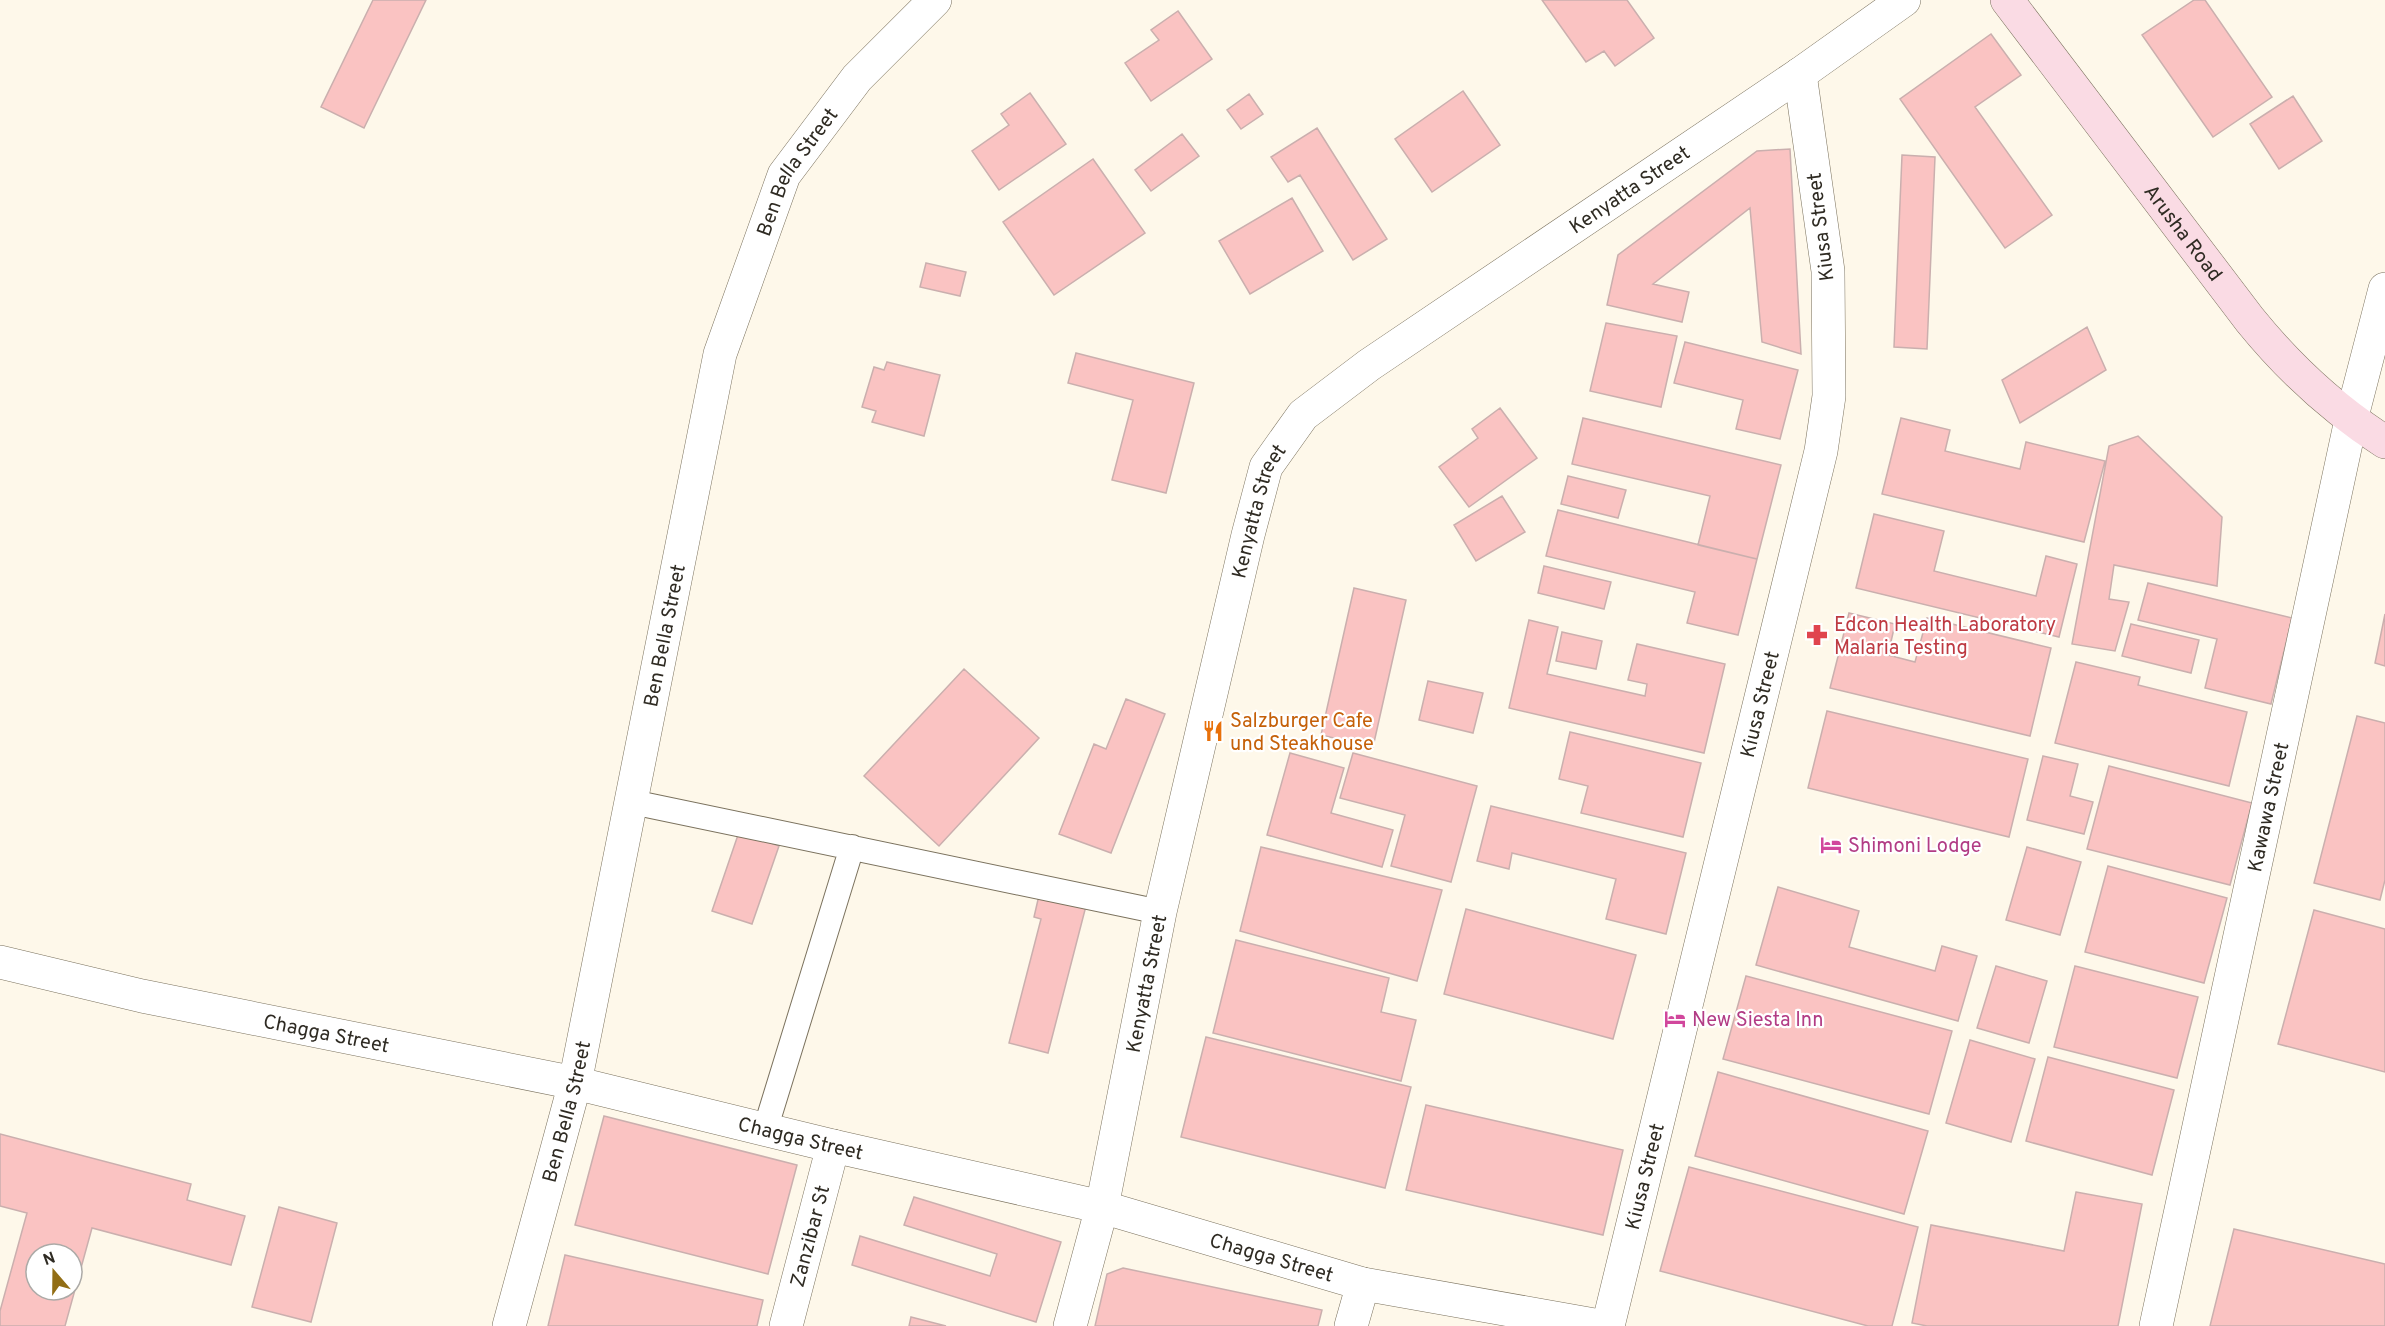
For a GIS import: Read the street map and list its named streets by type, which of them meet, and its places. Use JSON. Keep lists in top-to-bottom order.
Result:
{
  "streets": {
    "main road": ["Arusha Road"],
    "street": [
      "Ben Bella Street",
      "Kenyatta Street",
      "Kiusa Street",
      "Kawawa Street",
      "Chagga Street",
      "Zanzibar St"
    ]
  },
  "crossings": [
    ["Ben Bella Street", "Chagga Street"],
    ["Kenyatta Street", "Kiusa Street"],
    ["Kenyatta Street", "Chagga Street"],
    ["Arusha Road", "Kawawa Street"],
    ["Chagga Street", "Zanzibar St"]
  ],
  "places": {
    "pharmacy": ["Edcon Health Laboratory Malaria Testing"],
    "restaurant": ["Salzburger Cafe und Steakhouse"],
    "hotel": ["Shimoni Lodge", "New Siesta Inn"]
  },
  "north": "top"
}
